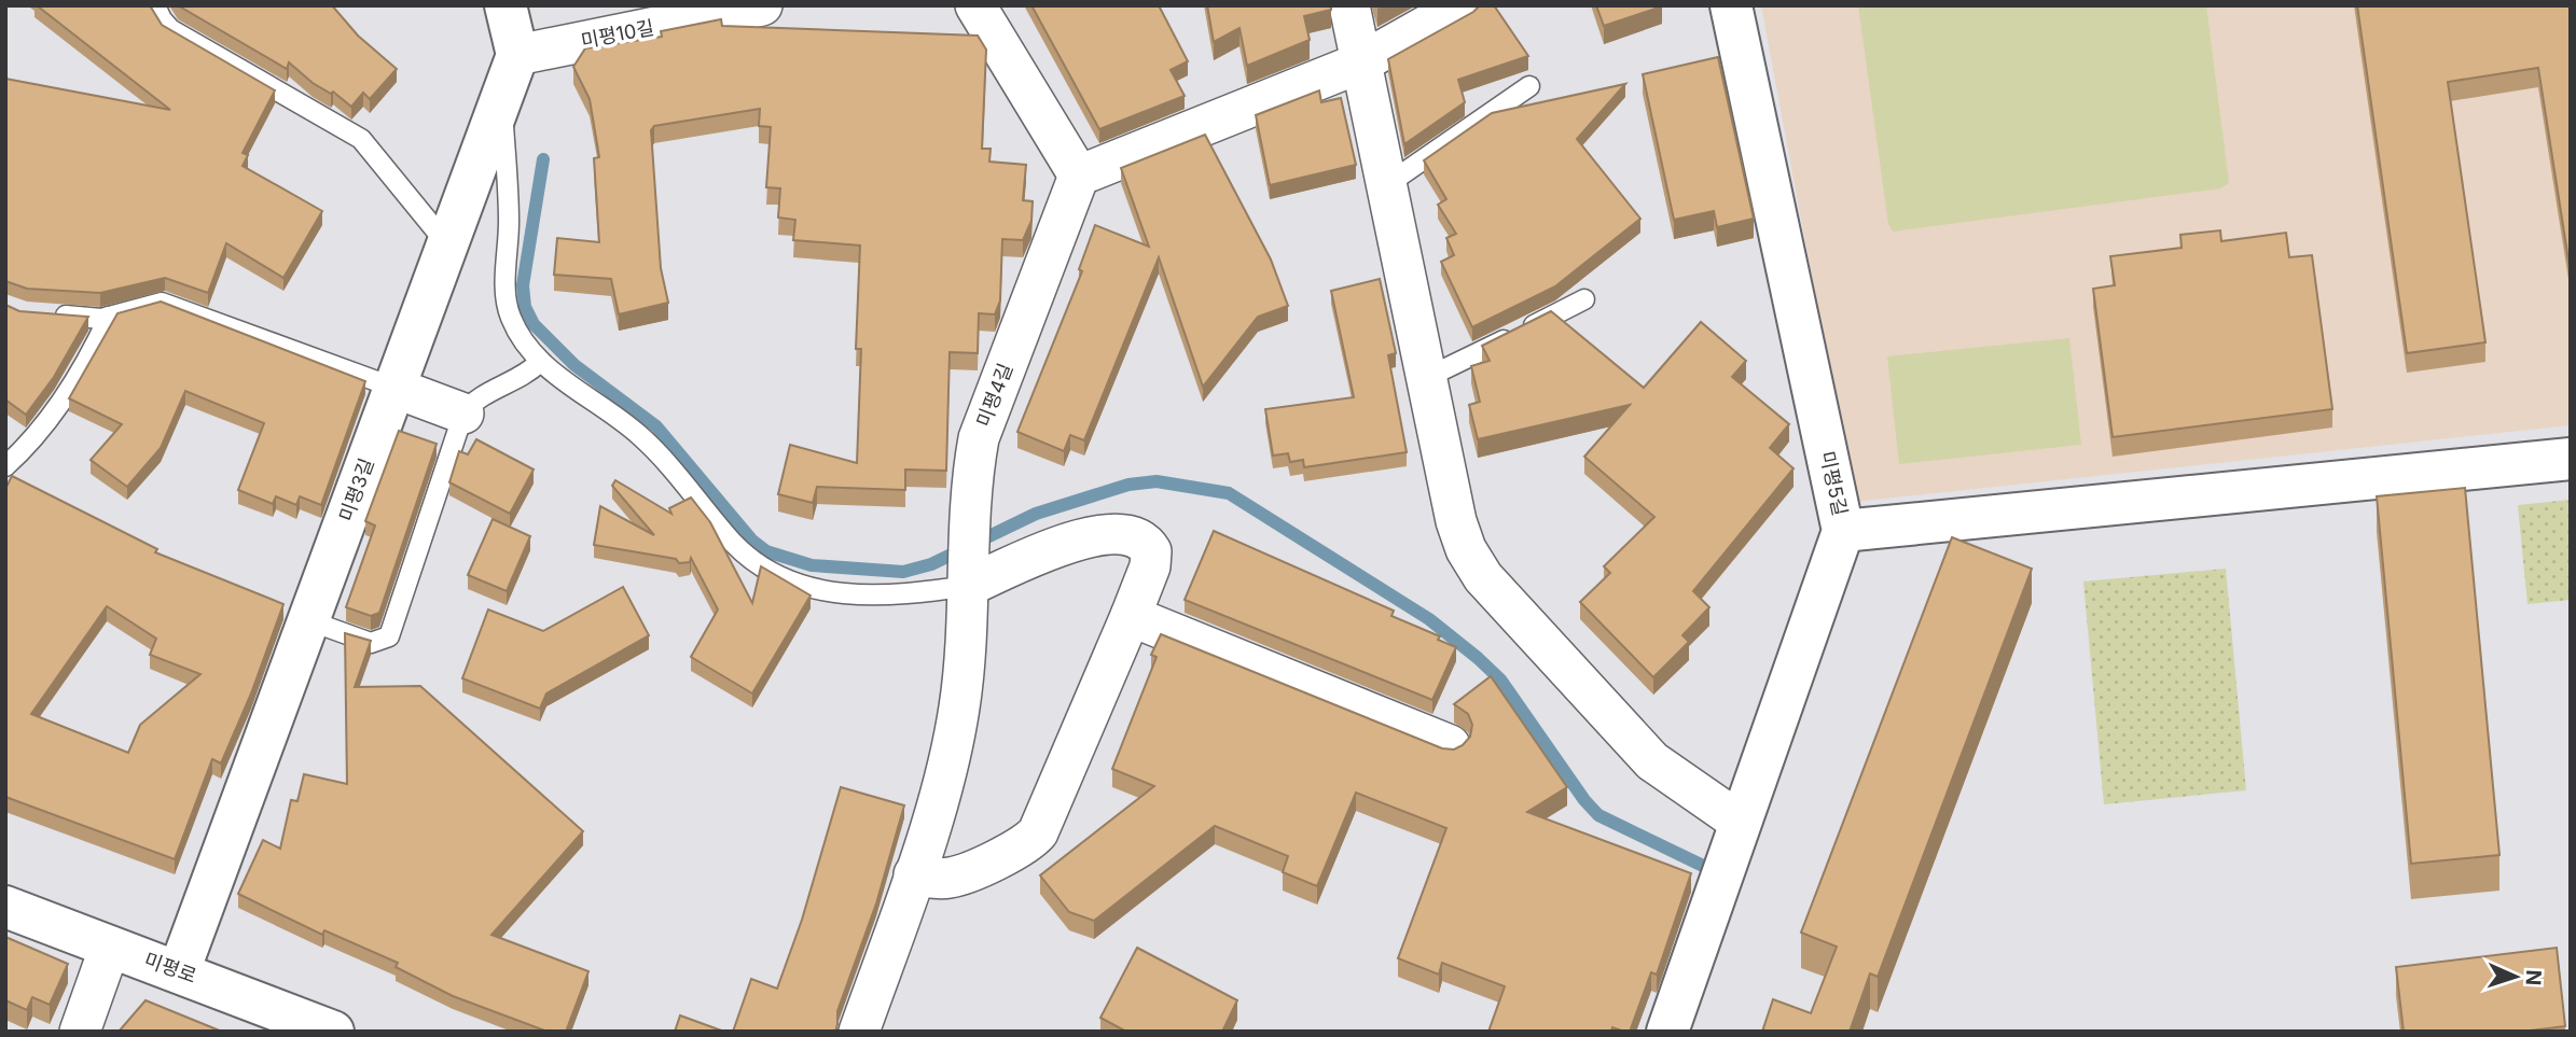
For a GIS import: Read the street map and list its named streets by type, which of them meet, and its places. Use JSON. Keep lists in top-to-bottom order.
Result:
{
  "streets": {
    "street": [
      "미평10길",
      "미평4길",
      "미평5길",
      "미평3길",
      "미평로"
    ]
  },
  "crossings": [
    ["미평10길", "미평3길"],
    ["미평3길", "미평로"]
  ],
  "north": "right"
}
